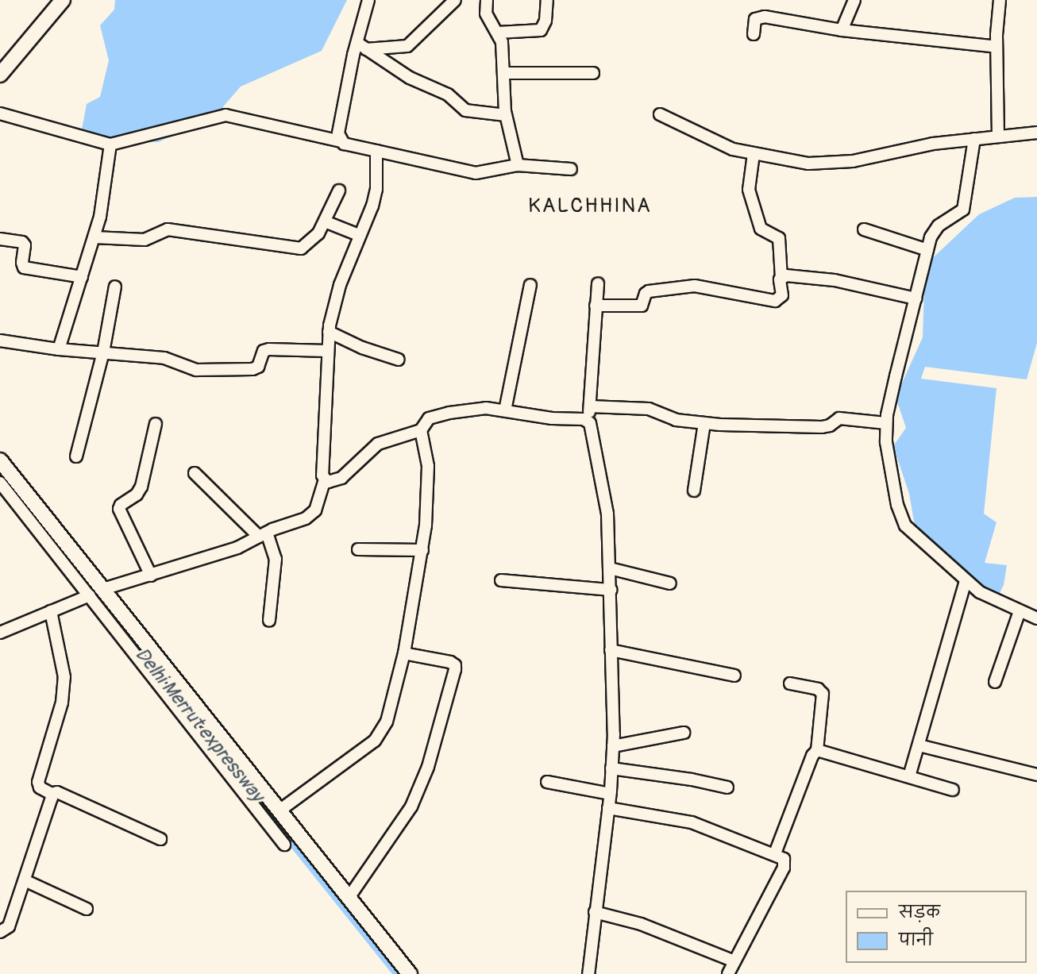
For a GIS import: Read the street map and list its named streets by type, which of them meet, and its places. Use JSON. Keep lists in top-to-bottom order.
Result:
{
  "districts": ["KALCHHINA"],
  "water": ["Delhi Merrut expressway"],
  "legend": ["सड़क", "पानी"]
}
